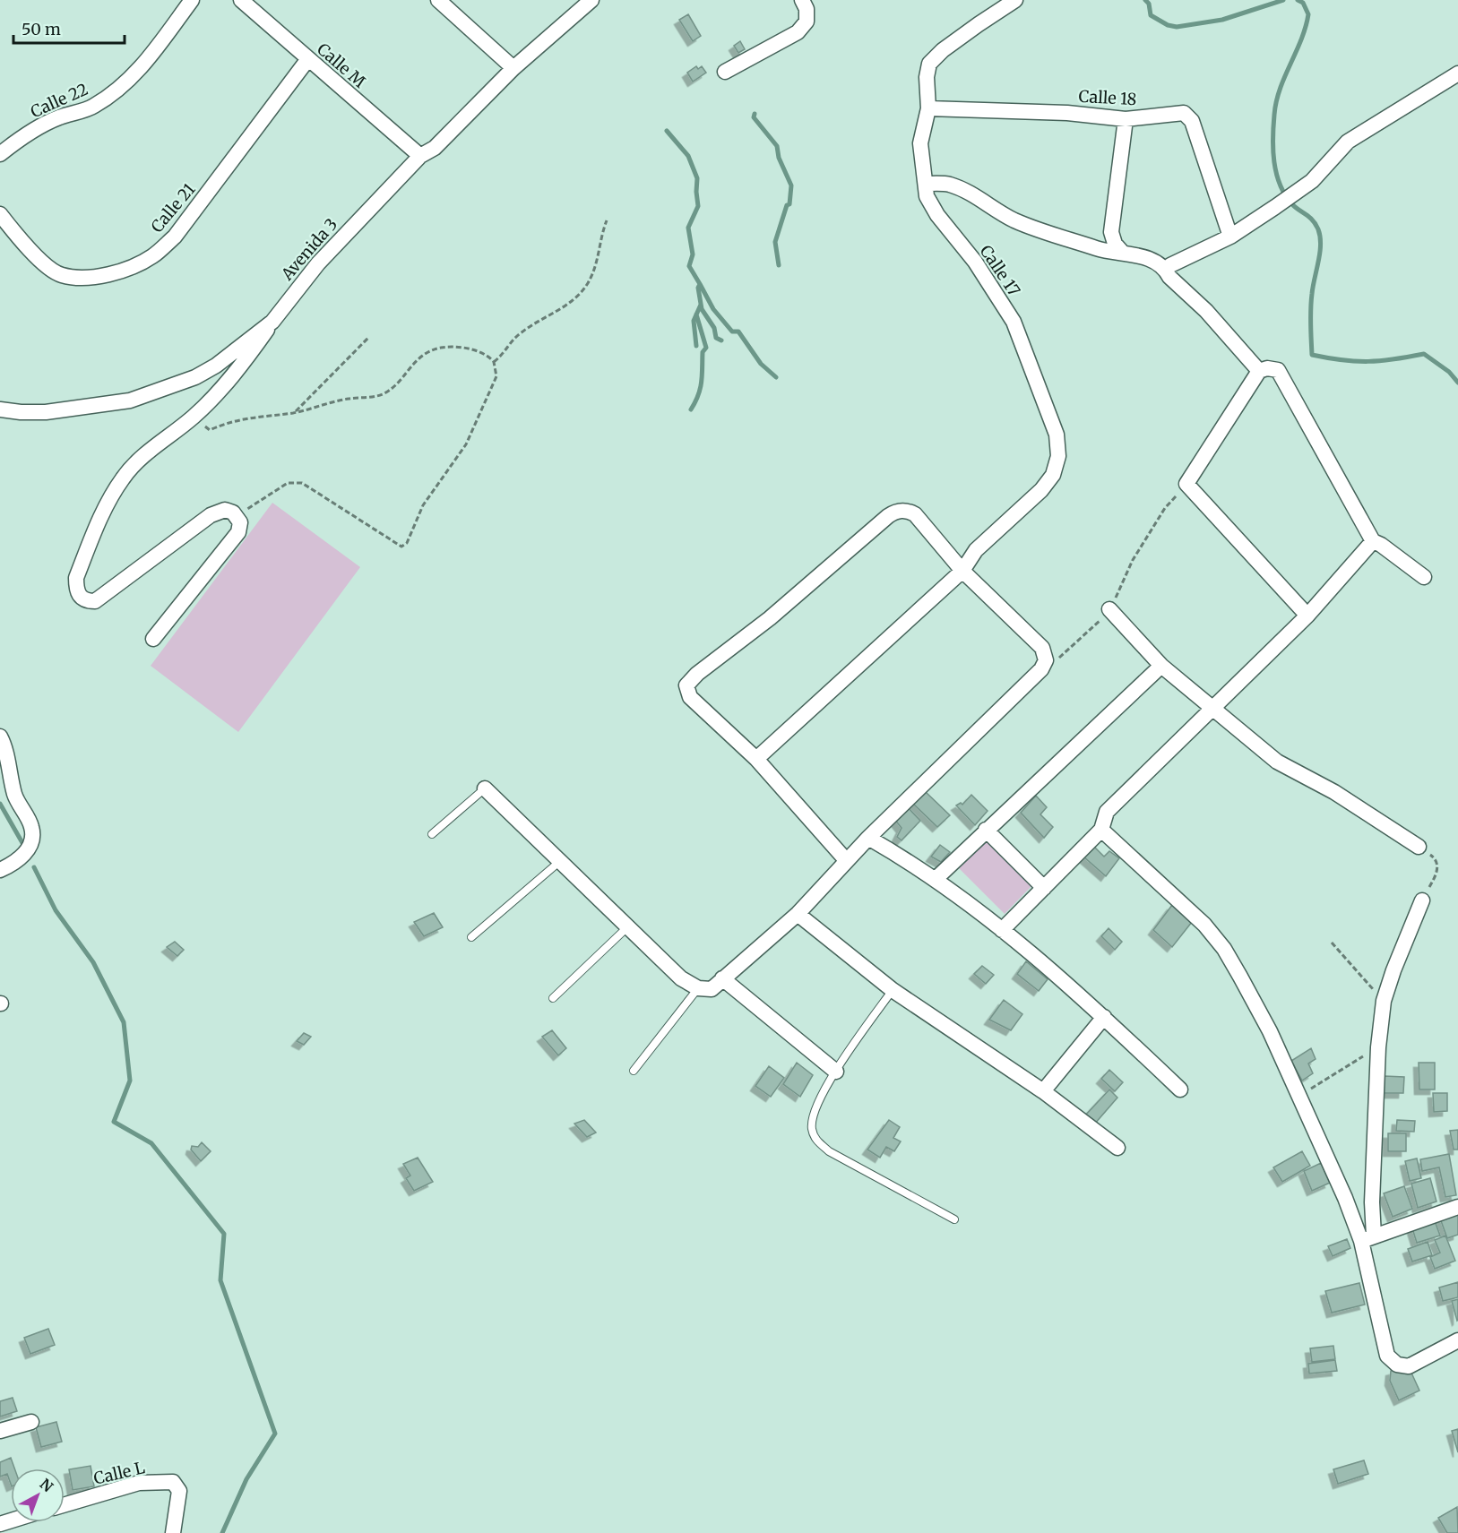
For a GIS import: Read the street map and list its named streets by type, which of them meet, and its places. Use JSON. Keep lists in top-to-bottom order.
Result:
{
  "streets": {
    "street": [
      "Calle M",
      "Calle 18",
      "Calle 22",
      "Calle 21",
      "Avenida 3",
      "Calle 17",
      "Calle L"
    ]
  },
  "crossings": [
    ["Calle M", "Calle 21"],
    ["Calle M", "Avenida 3"],
    ["Calle 18", "Calle 17"]
  ],
  "scale_bar": "50 m",
  "north": "top right"
}
